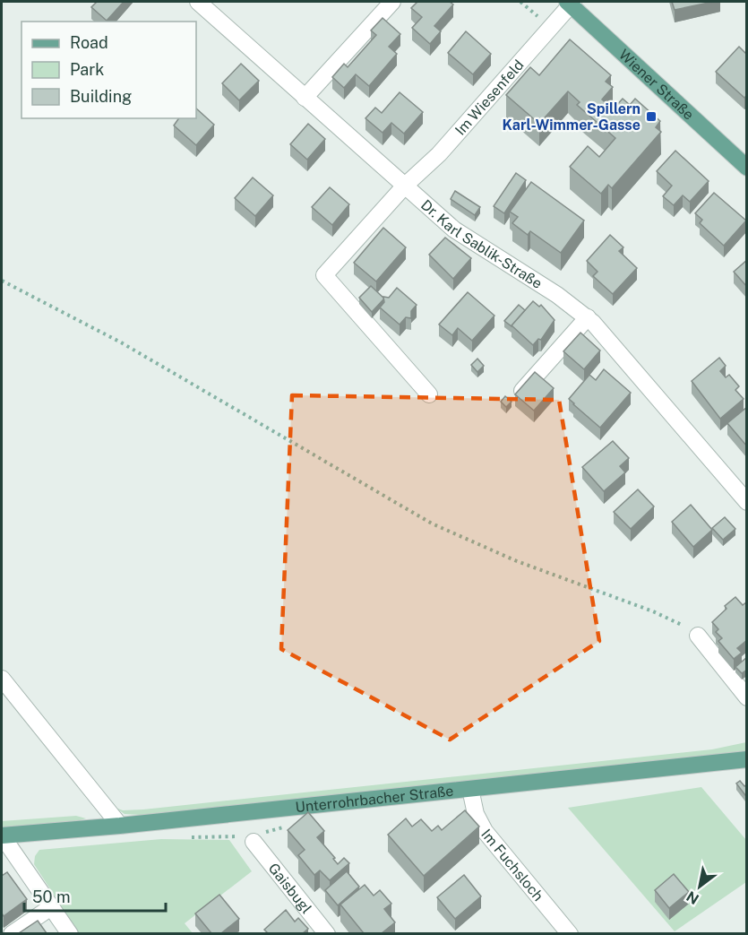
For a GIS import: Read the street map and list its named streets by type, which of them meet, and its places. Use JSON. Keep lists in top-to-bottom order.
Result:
{
  "streets": {
    "main road": ["Wiener Straße", "Unterrohrbacher Straße"],
    "street": [
      "Im Wiesenfeld",
      "Dr. Karl Sablik-Straße",
      "Im Fuchsloch",
      "Gaisbugl"
    ]
  },
  "crossings": [
    ["Wiener Straße", "Im Wiesenfeld"],
    ["Im Wiesenfeld", "Dr. Karl Sablik-Straße"],
    ["Unterrohrbacher Straße", "Im Fuchsloch"]
  ],
  "places": {
    "transit": ["Spillern Karl-Wimmer-Gasse"]
  },
  "legend": ["Road", "Park", "Building"],
  "scale_bar": "50 m",
  "north": "bottom left"
}
